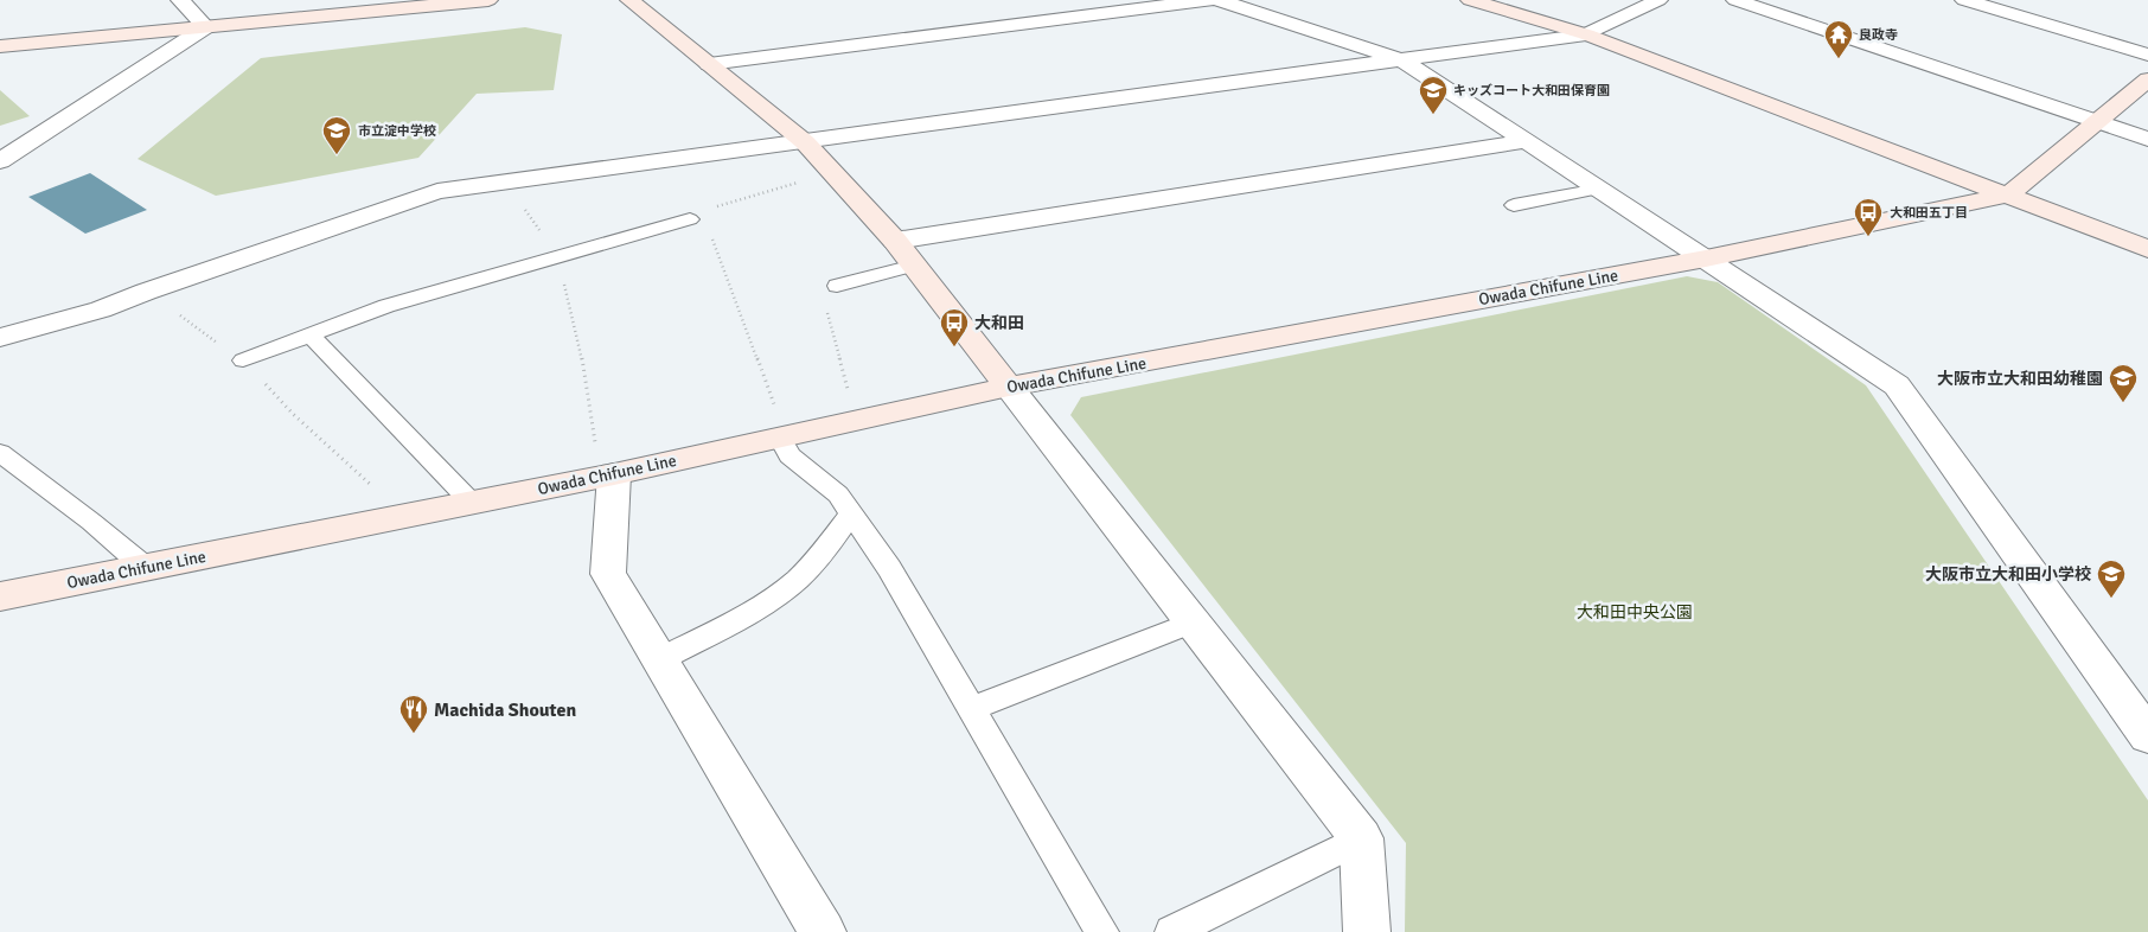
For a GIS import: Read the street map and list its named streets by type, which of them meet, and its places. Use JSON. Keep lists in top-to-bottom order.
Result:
{
  "streets": {
    "street": ["Owada Chifune Line"]
  },
  "parks": ["大和田中央公園"],
  "places": {
    "temple": ["良政寺"],
    "school or university": [
      "キッズコート大和田保育園",
      "市立淀中学校",
      "大阪市立大和田幼稚園",
      "大阪市立大和田小学校"
    ],
    "bus stop": ["大和田五丁目", "大和田"],
    "restaurant": ["Machida Shouten"]
  }
}
